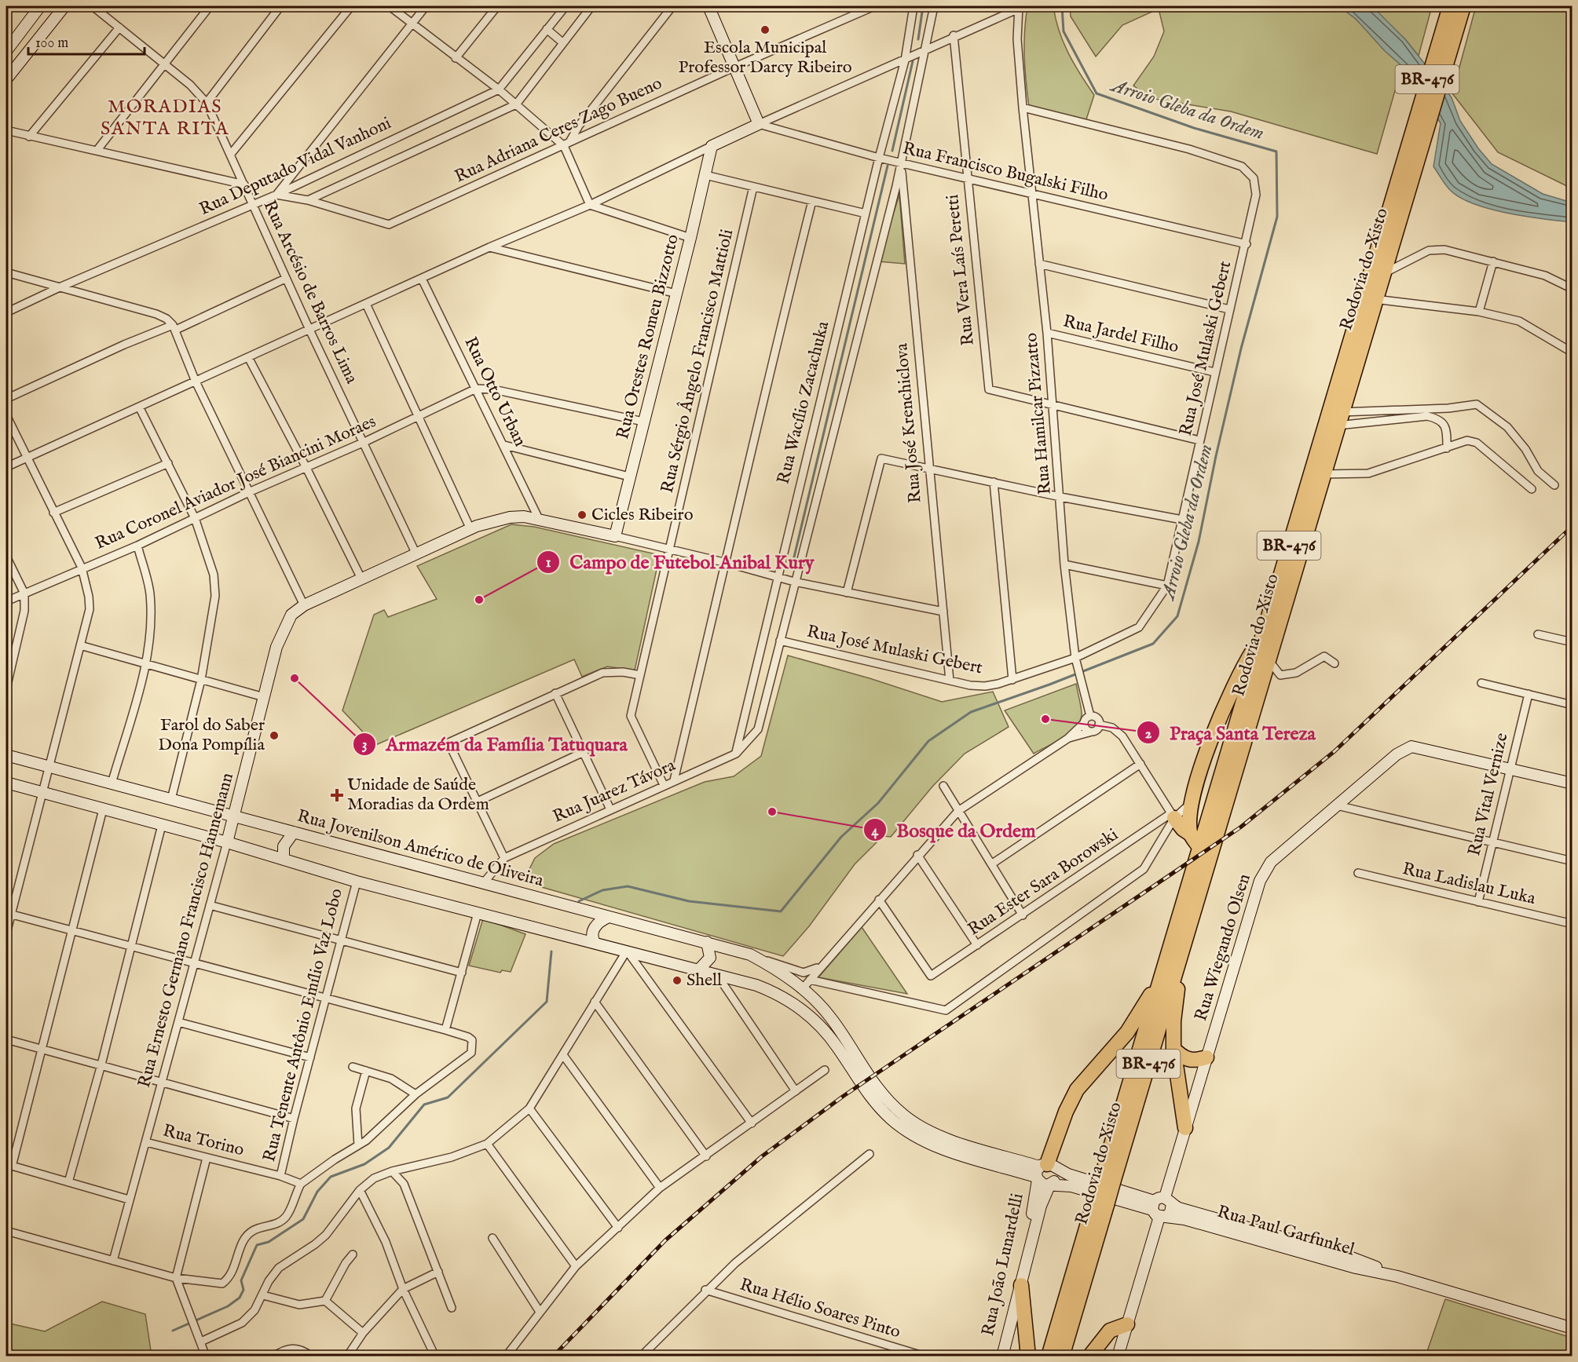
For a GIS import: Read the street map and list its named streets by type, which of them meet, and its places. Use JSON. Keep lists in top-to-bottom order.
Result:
{
  "streets": {
    "highway": ["BR-476", "Rodovia do Xisto"],
    "main road": [
      "Rua Orestes Romeu Bizzotto",
      "Rua Jovenilson Américo de Oliveira",
      "Rua Ernesto Germano Francisco Hannemann",
      "Rua Wiegando Olsen",
      "Rua Paul Garfunkel",
      "Rua João Lunardelli"
    ],
    "street": [
      "Rua Adriana Ceres Zago Bueno",
      "Rua Deputado Vidal Vanhoni",
      "Rua Francisco Bugalski Filho",
      "Rua Vera Laís Peretti",
      "Rua Arcésio de Barros Lima",
      "Rua Jardel Filho",
      "Rua José Mulaski Gebert",
      "Rua Sérgio Ângelo Francisco Mattioli",
      "Rua Otto Urban",
      "Rua Wacílio Zacachuka",
      "Rua Hamilcar Pizzatto",
      "Rua José Krenchiclova",
      "Rua Coronel Aviador José Biancini Moraes",
      "Rua Juarez Távora",
      "Rua Vital Vernize",
      "Rua Ester Sara Borowski",
      "Rua Ladislau Luka",
      "Rua Tenente Antônio Emílio Vaz Lobo",
      "Rua Torino",
      "Rua Hélio Soares Pinto"
    ]
  },
  "crossings": [
    ["Rua Adriana Ceres Zago Bueno", "Rua Deputado Vidal Vanhoni"],
    ["Rua Deputado Vidal Vanhoni", "Rua Arcésio de Barros Lima"],
    ["Rua Francisco Bugalski Filho", "Rua Vera Laís Peretti"],
    ["Rua Francisco Bugalski Filho", "Rua José Mulaski Gebert"],
    ["Rua Francisco Bugalski Filho", "Rua Wacílio Zacachuka"],
    ["Rua Francisco Bugalski Filho", "Rua Hamilcar Pizzatto"],
    ["Rua Francisco Bugalski Filho", "Rua José Krenchiclova"],
    ["Rua Vera Laís Peretti", "Rua Hamilcar Pizzatto"],
    ["Rua Arcésio de Barros Lima", "Rua Coronel Aviador José Biancini Moraes"],
    ["Rua Arcésio de Barros Lima", "Rua Ernesto Germano Francisco Hannemann"],
    ["Rua Jardel Filho", "Rua José Mulaski Gebert"],
    ["Rua Jardel Filho", "Rua Hamilcar Pizzatto"],
    ["Rua Orestes Romeu Bizzotto", "Rua Ernesto Germano Francisco Hannemann"],
    ["Rua José Mulaski Gebert", "Rua Wacílio Zacachuka"],
    ["Rua José Mulaski Gebert", "Rua Hamilcar Pizzatto"],
    ["Rua José Mulaski Gebert", "Rua José Krenchiclova"],
    ["Rua Sérgio Ângelo Francisco Mattioli", "Rua Juarez Távora"],
    ["Rua Sérgio Ângelo Francisco Mattioli", "Rua Ernesto Germano Francisco Hannemann"],
    ["Rua Otto Urban", "Rua Coronel Aviador José Biancini Moraes"],
    ["Rua Otto Urban", "Rua Ernesto Germano Francisco Hannemann"],
    ["Rua Wacílio Zacachuka", "Rua José Krenchiclova"],
    ["Rua Wacílio Zacachuka", "Rua Juarez Távora"],
    ["Rua Wacílio Zacachuka", "Rua Ernesto Germano Francisco Hannemann"],
    ["Rua José Krenchiclova", "Rua Ernesto Germano Francisco Hannemann"],
    ["Rua Juarez Távora", "Rua Jovenilson Américo de Oliveira"],
    ["Rua Vital Vernize", "Rua Ladislau Luka"],
    ["Rua Vital Vernize", "Rua Wiegando Olsen"],
    ["Rua Jovenilson Américo de Oliveira", "Rua Ernesto Germano Francisco Hannemann"],
    ["Rua Jovenilson Américo de Oliveira", "Rua Paul Garfunkel"],
    ["Rua Ernesto Germano Francisco Hannemann", "Rua Torino"],
    ["Rua Wiegando Olsen", "Rua Paul Garfunkel"],
    ["Rua Tenente Antônio Emílio Vaz Lobo", "Rua Torino"],
    ["Rua Paul Garfunkel", "Rua João Lunardelli"]
  ],
  "districts": ["MORADIAS SANTA RITA"],
  "water": ["Arroio Gleba da Ordem"],
  "places": {
    "other": [
      "Escola Municipal Professor Darcy Ribeiro",
      "Cicles Ribeiro",
      "Campo de Futebol Anibal Kury",
      "Armazém da Família Tatuquara",
      "Praça Santa Tereza",
      "Farol do Saber Dona Pompília",
      "Bosque da Ordem",
      "Shell"
    ],
    "health": ["Unidade de Saúde Moradias da Ordem"]
  },
  "scale_bar": "100 m"
}
